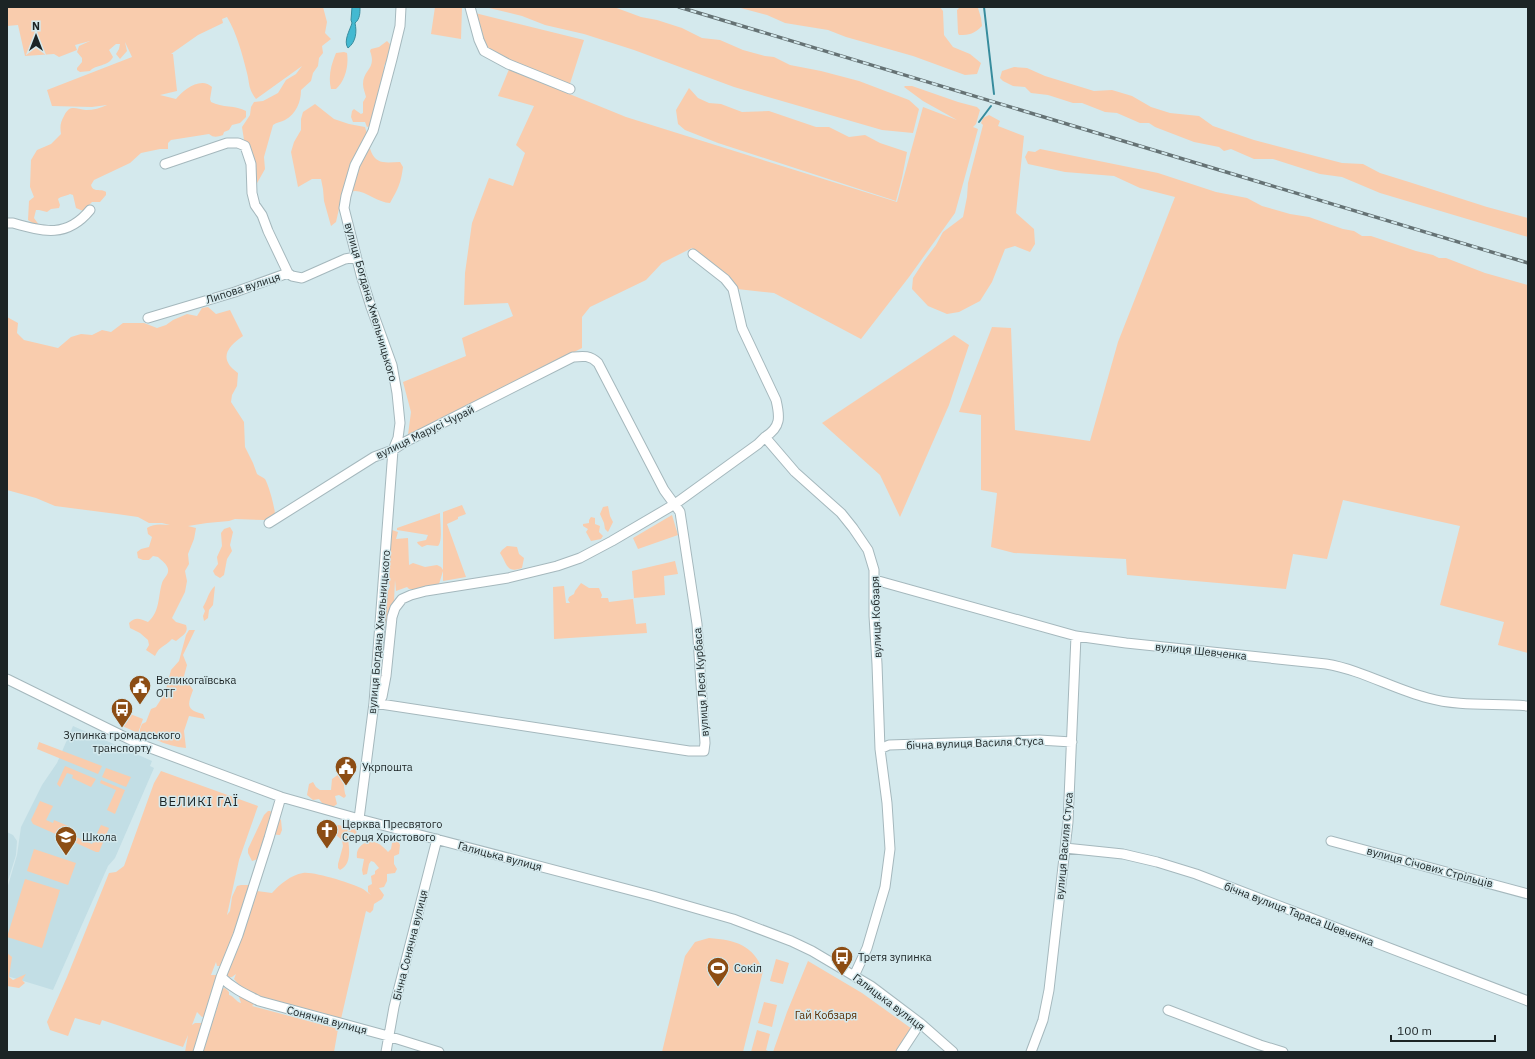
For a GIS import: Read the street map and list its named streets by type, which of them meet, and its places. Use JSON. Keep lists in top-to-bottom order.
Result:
{
  "streets": {
    "street": [
      "Липова вулиця",
      "вулиця Богдана Хмельницького",
      "вулиця Марусі Чурай",
      "вулиця Кобзаря",
      "вулиця Шевченка",
      "вулиця Леся Курбаса",
      "бічна вулиця Василя Стуса",
      "вулиця Василя Стуса",
      "Галицька вулиця",
      "вулиця Січових Стрільців",
      "бічна вулиця Тараса Шевченка",
      "Бічна Сонячна вулиця",
      "Сонячна вулиця"
    ]
  },
  "crossings": [
    ["вулиця Богдана Хмельницького", "вулиця Марусі Чурай"],
    ["вулиця Богдана Хмельницького", "вулиця Леся Курбаса"],
    ["вулиця Богдана Хмельницького", "Галицька вулиця"],
    ["вулиця Марусі Чурай", "вулиця Леся Курбаса"],
    ["вулиця Кобзаря", "вулиця Шевченка"],
    ["вулиця Кобзаря", "бічна вулиця Василя Стуса"],
    ["вулиця Кобзаря", "Галицька вулиця"],
    ["вулиця Шевченка", "вулиця Василя Стуса"],
    ["бічна вулиця Василя Стуса", "вулиця Василя Стуса"],
    ["вулиця Василя Стуса", "бічна вулиця Тараса Шевченка"],
    ["Галицька вулиця", "Бічна Сонячна вулиця"],
    ["Бічна Сонячна вулиця", "Сонячна вулиця"]
  ],
  "districts": ["ВЕЛИКІ ГАЇ"],
  "parks": ["Гай Кобзаря"],
  "places": {
    "public building": ["Великогаївська ОТГ", "Укрпошта"],
    "bus stop": ["Зупинка громадського транспорту", "Третя зупинка"],
    "church": ["Церква Пресвятого Серця Христового"],
    "school or university": ["Школа"],
    "sports": ["Сокіл"]
  },
  "scale_bar": "100 m",
  "north": "top"
}
